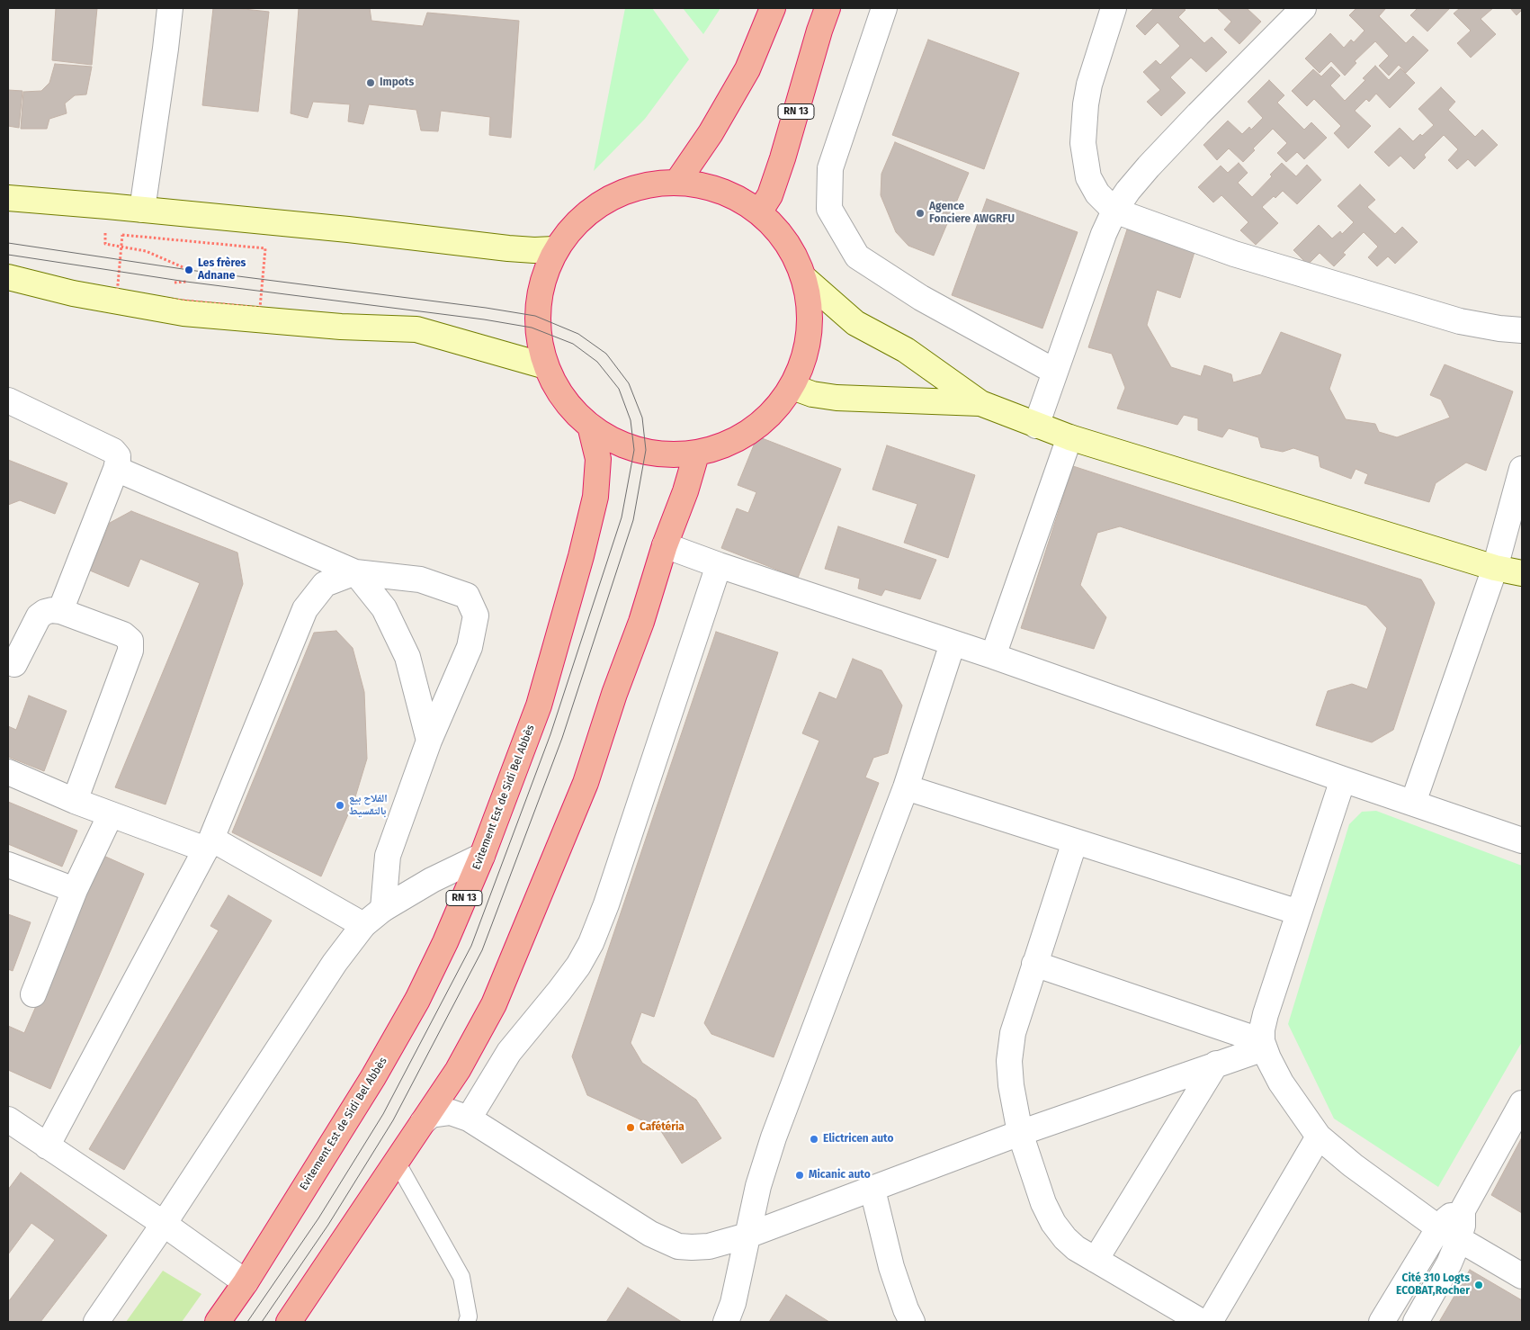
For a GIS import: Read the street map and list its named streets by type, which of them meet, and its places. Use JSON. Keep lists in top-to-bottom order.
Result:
{
  "streets": {
    "highway": ["RN 13", "Evitement Est de Sidi Bel Abbès"]
  },
  "places": [
    "Impots",
    "Agence Fonciere AWGRFU",
    "Les frères Adnane",
    "الفلاح بيع بالتقسيط",
    "Cafétéria",
    "Elictricen auto",
    "Micanic auto",
    "Cité 310 Logts ECOBAT,Rocher"
  ]
}
